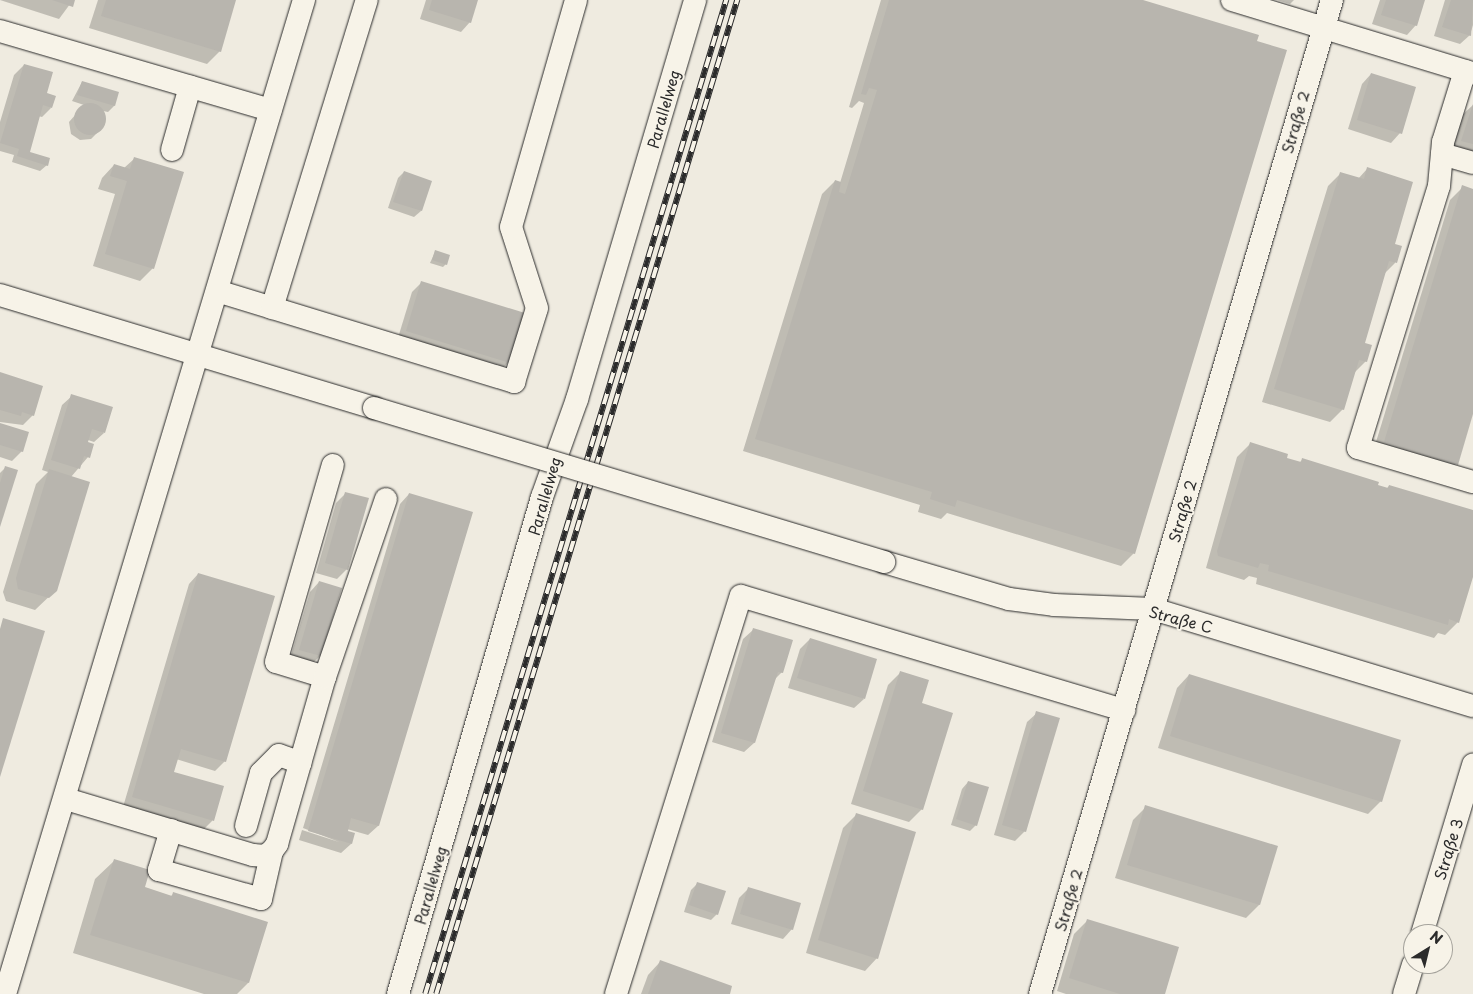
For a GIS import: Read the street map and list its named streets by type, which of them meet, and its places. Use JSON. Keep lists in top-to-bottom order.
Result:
{
  "streets": {
    "street": [
      "Parallelweg",
      "Straße 2",
      "Straße C",
      "Straße 3"
    ]
  },
  "crossings": [
    ["Straße 2", "Straße C"]
  ],
  "north": "top right"
}
